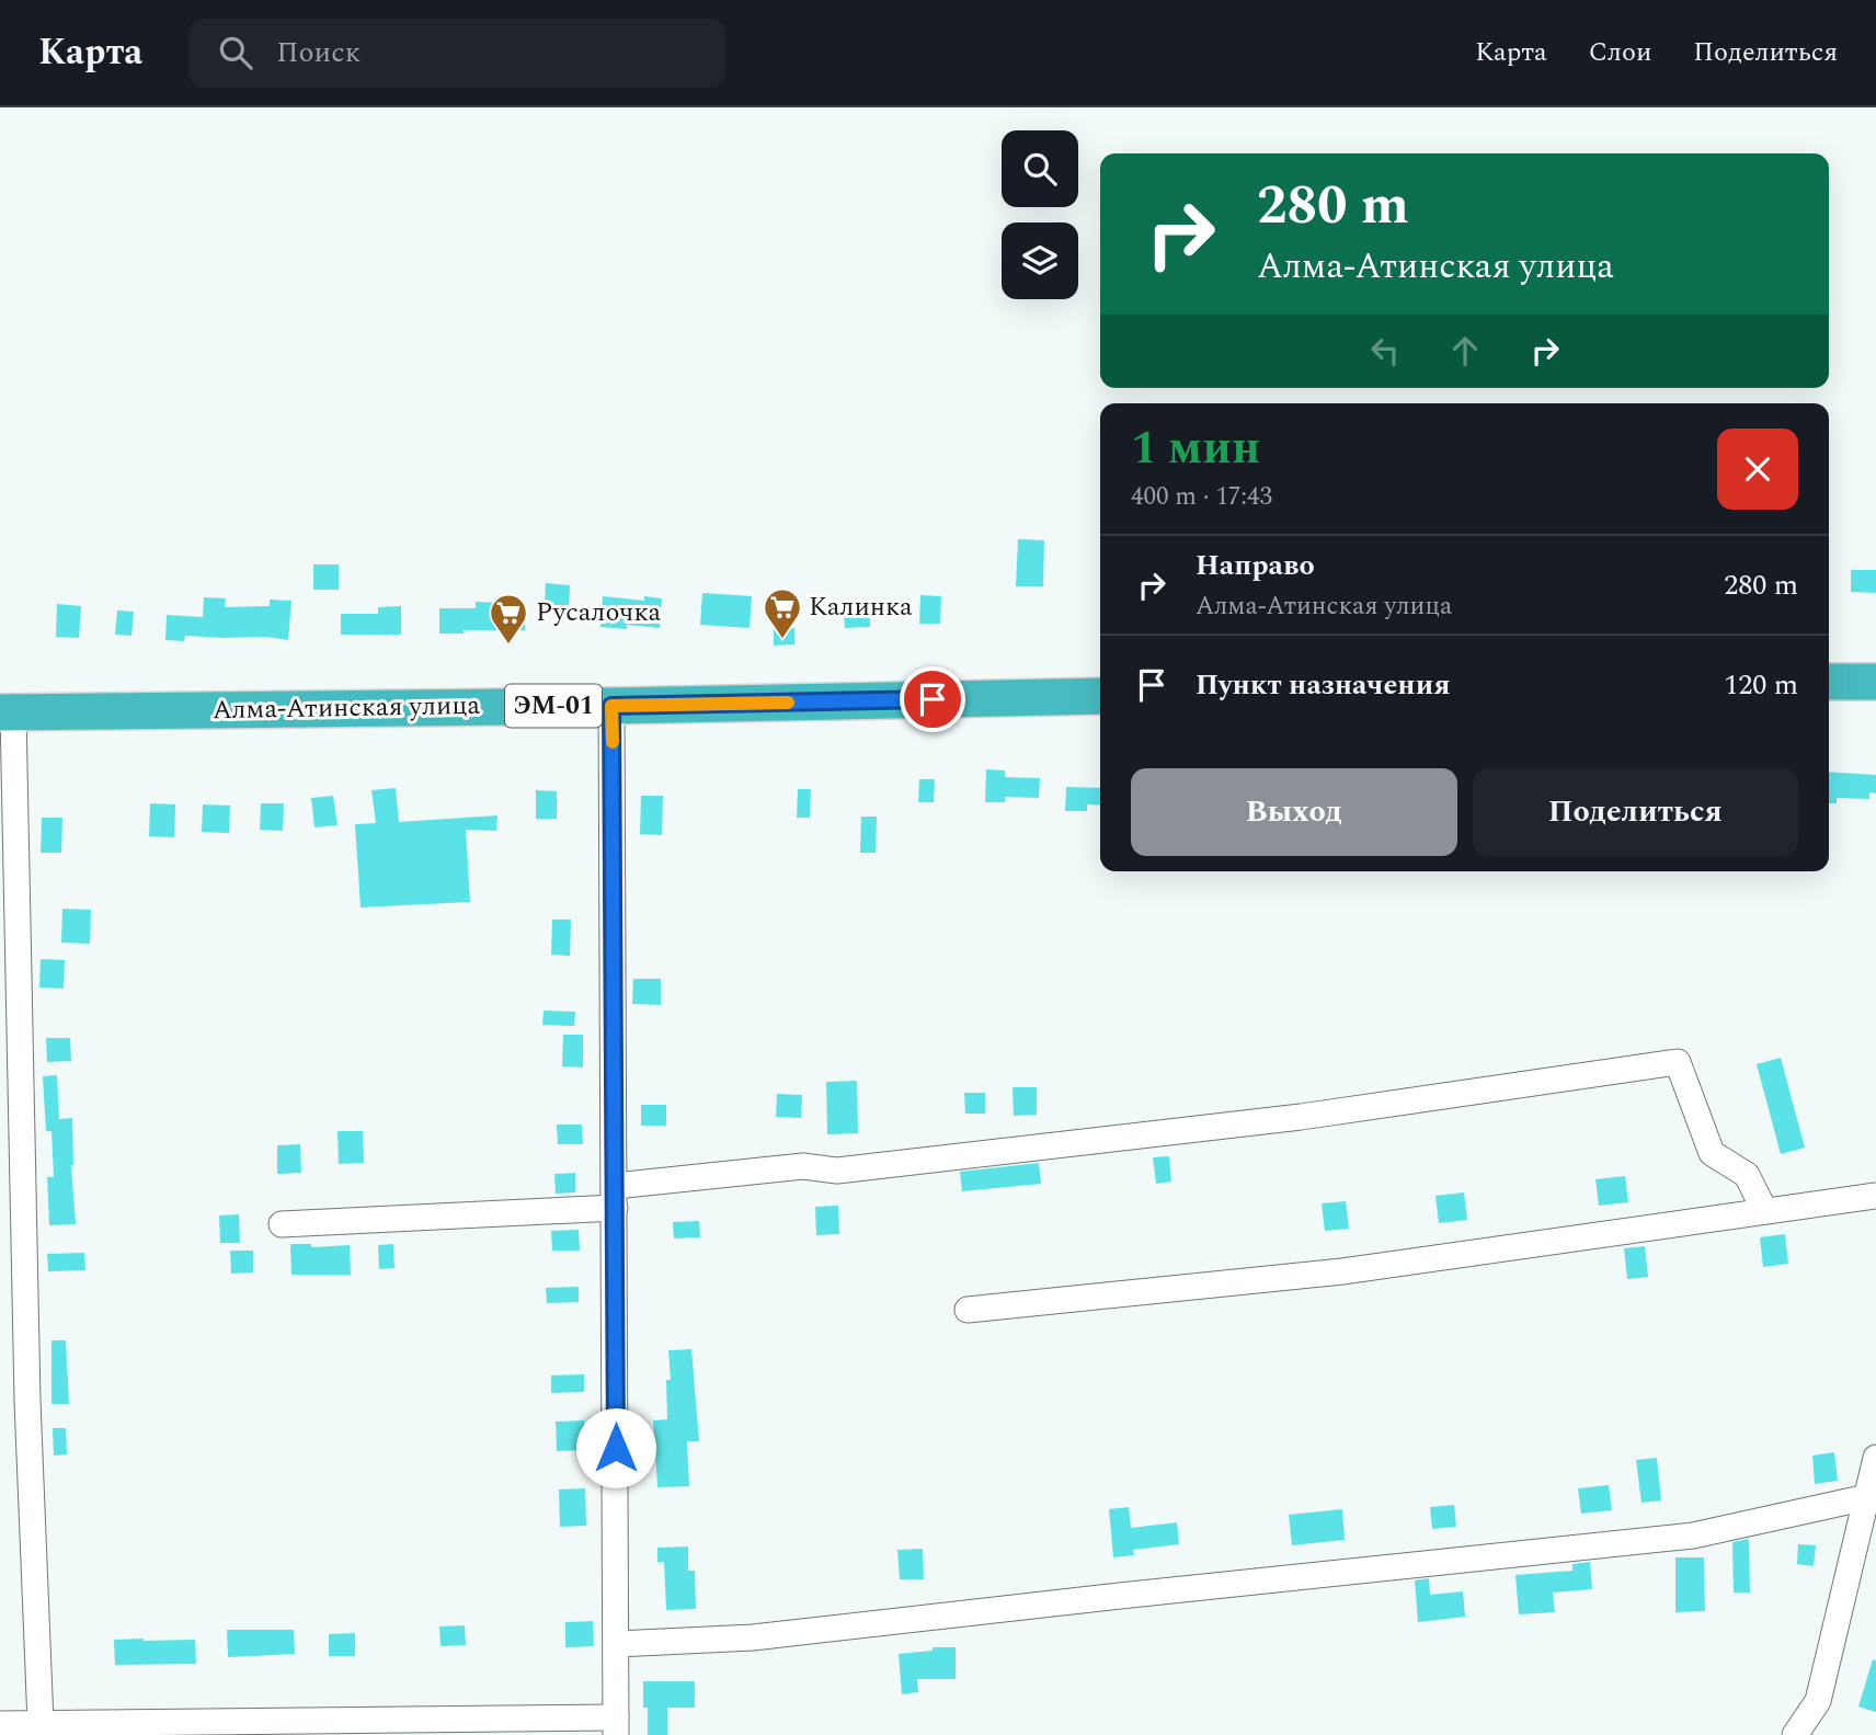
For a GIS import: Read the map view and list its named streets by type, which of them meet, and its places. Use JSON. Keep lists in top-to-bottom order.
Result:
{
  "streets": {
    "highway": ["ЭМ-01", "Алма-Атинская улица"]
  },
  "places": {
    "supermarket": ["Калинка", "Русалочка"]
  },
  "page": {
    "header": "Карта",
    "search": "Поиск",
    "nav": ["Карта", "Слои", "Поделиться"],
    "turn": ["280 m", "Алма-Атинская улица"],
    "heading": ["1 мин", "400 m · 17:43"],
    "list": [
      {
        "name": "Направо",
        "note": "Алма-Атинская улица",
        "value": "280 m"
      },
      {
        "name": "Пункт назначения",
        "value": "120 m"
      }
    ],
    "buttons": ["Выход", "Поделиться"]
  }
}
